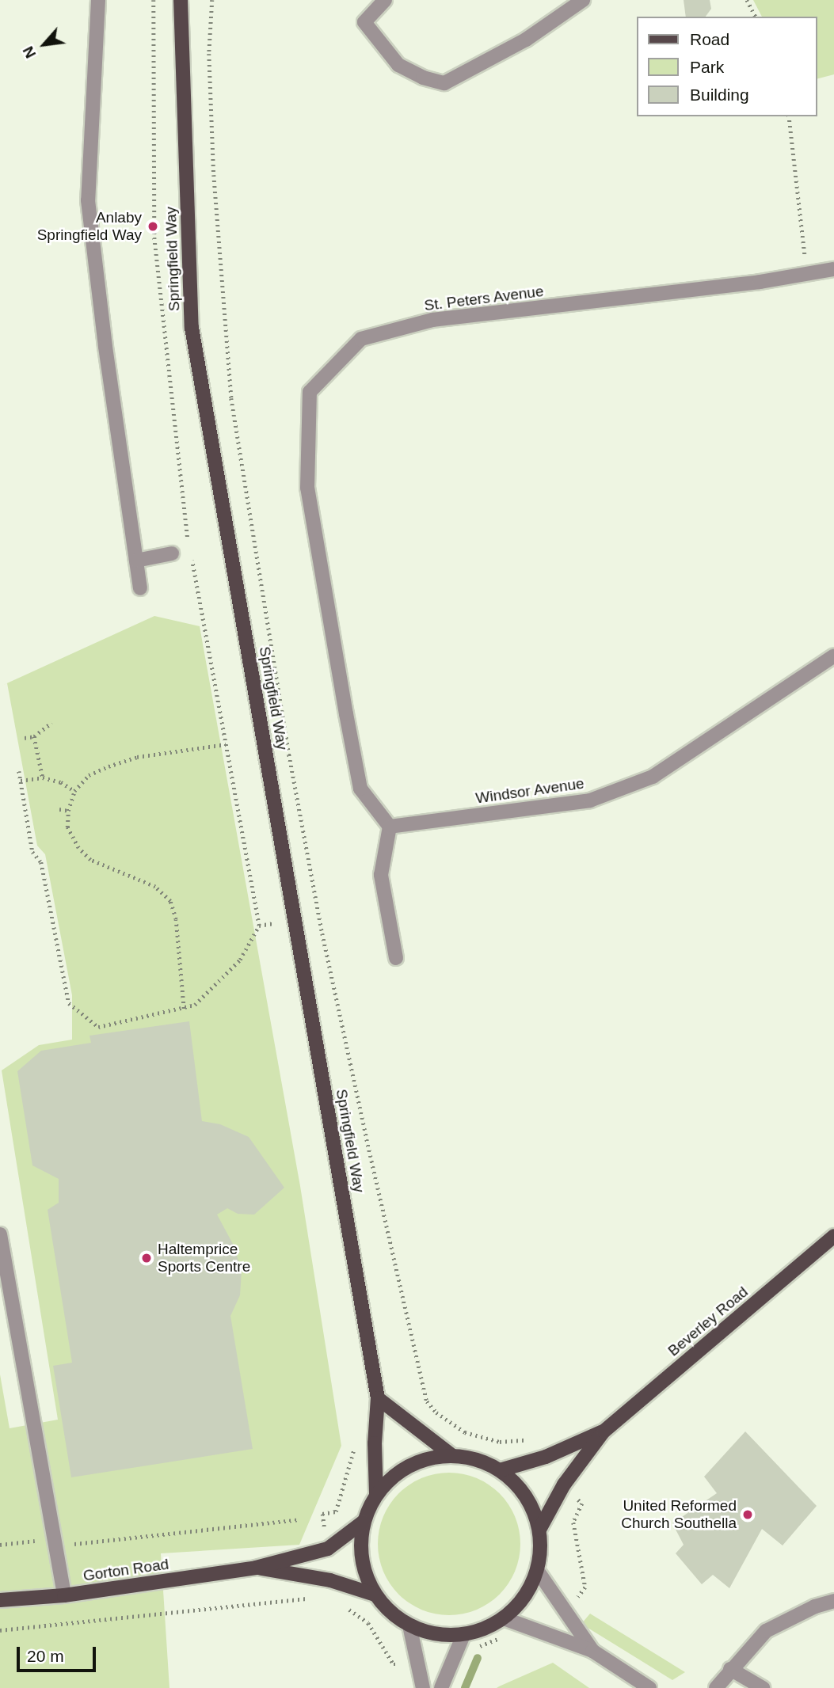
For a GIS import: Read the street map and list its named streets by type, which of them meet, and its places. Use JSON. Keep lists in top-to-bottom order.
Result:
{
  "streets": {
    "main road": ["Springfield Way", "Beverley Road", "Gorton Road"],
    "street": ["St. Peters Avenue", "Windsor Avenue"]
  },
  "crossings": [
    ["Springfield Way", "Beverley Road"],
    ["Springfield Way", "Gorton Road"],
    ["St. Peters Avenue", "Windsor Avenue"],
    ["Beverley Road", "Gorton Road"]
  ],
  "places": ["Anlaby Springfield Way", "Haltemprice Sports Centre", "United Reformed Church Southella"],
  "legend": ["Road", "Park", "Building"],
  "scale_bar": "20 m",
  "north": "bottom left"
}
